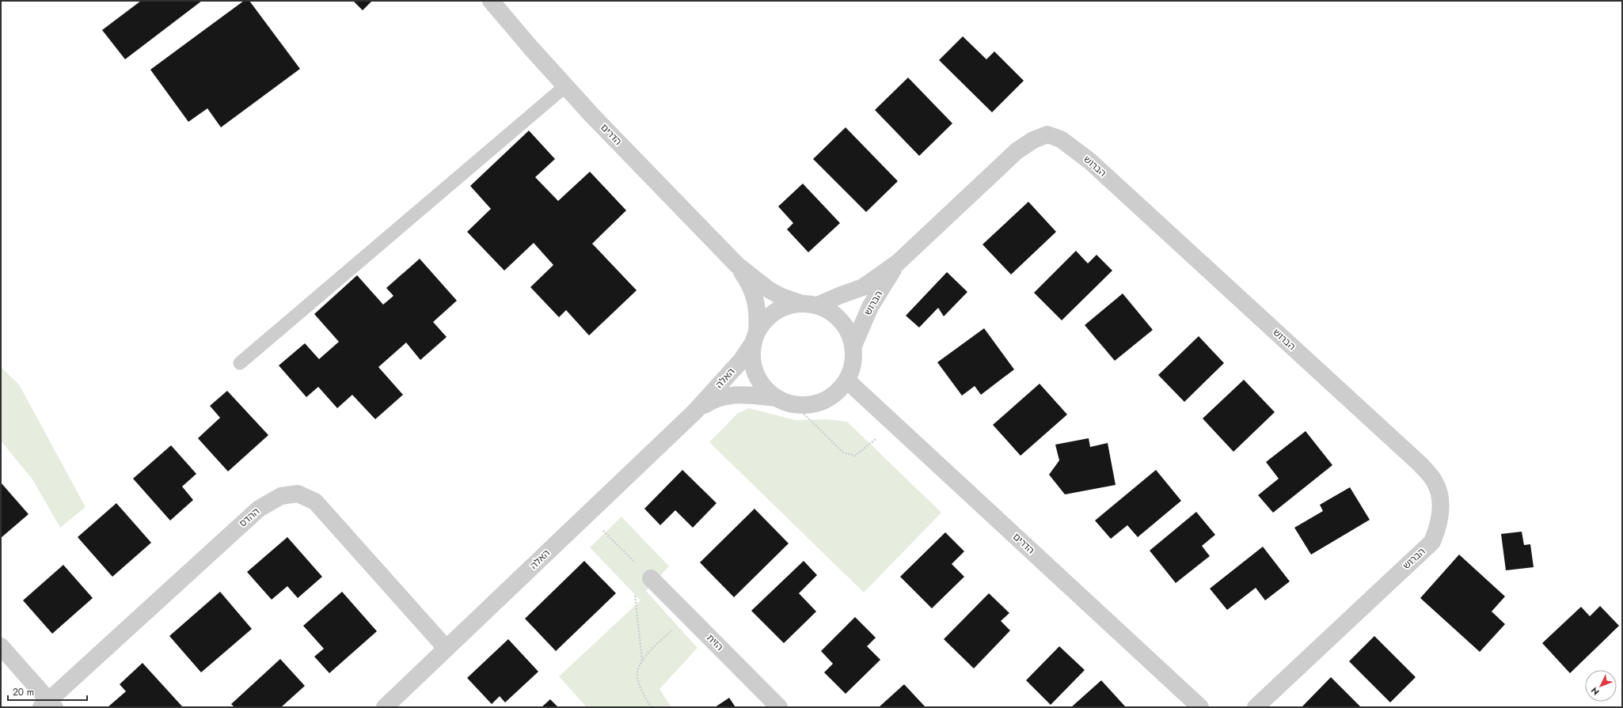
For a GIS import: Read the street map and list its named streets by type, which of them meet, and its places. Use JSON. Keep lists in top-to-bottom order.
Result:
{
  "streets": {
    "street": [
      "הדרים",
      "הברוש",
      "האלה",
      "ההדס",
      "הזית"
    ]
  },
  "crossings": [
    ["הדרים", "הברוש"],
    ["הדרים", "האלה"],
    ["הברוש", "האלה"],
    ["האלה", "ההדס"]
  ],
  "scale_bar": "20 m",
  "north": "bottom left"
}
